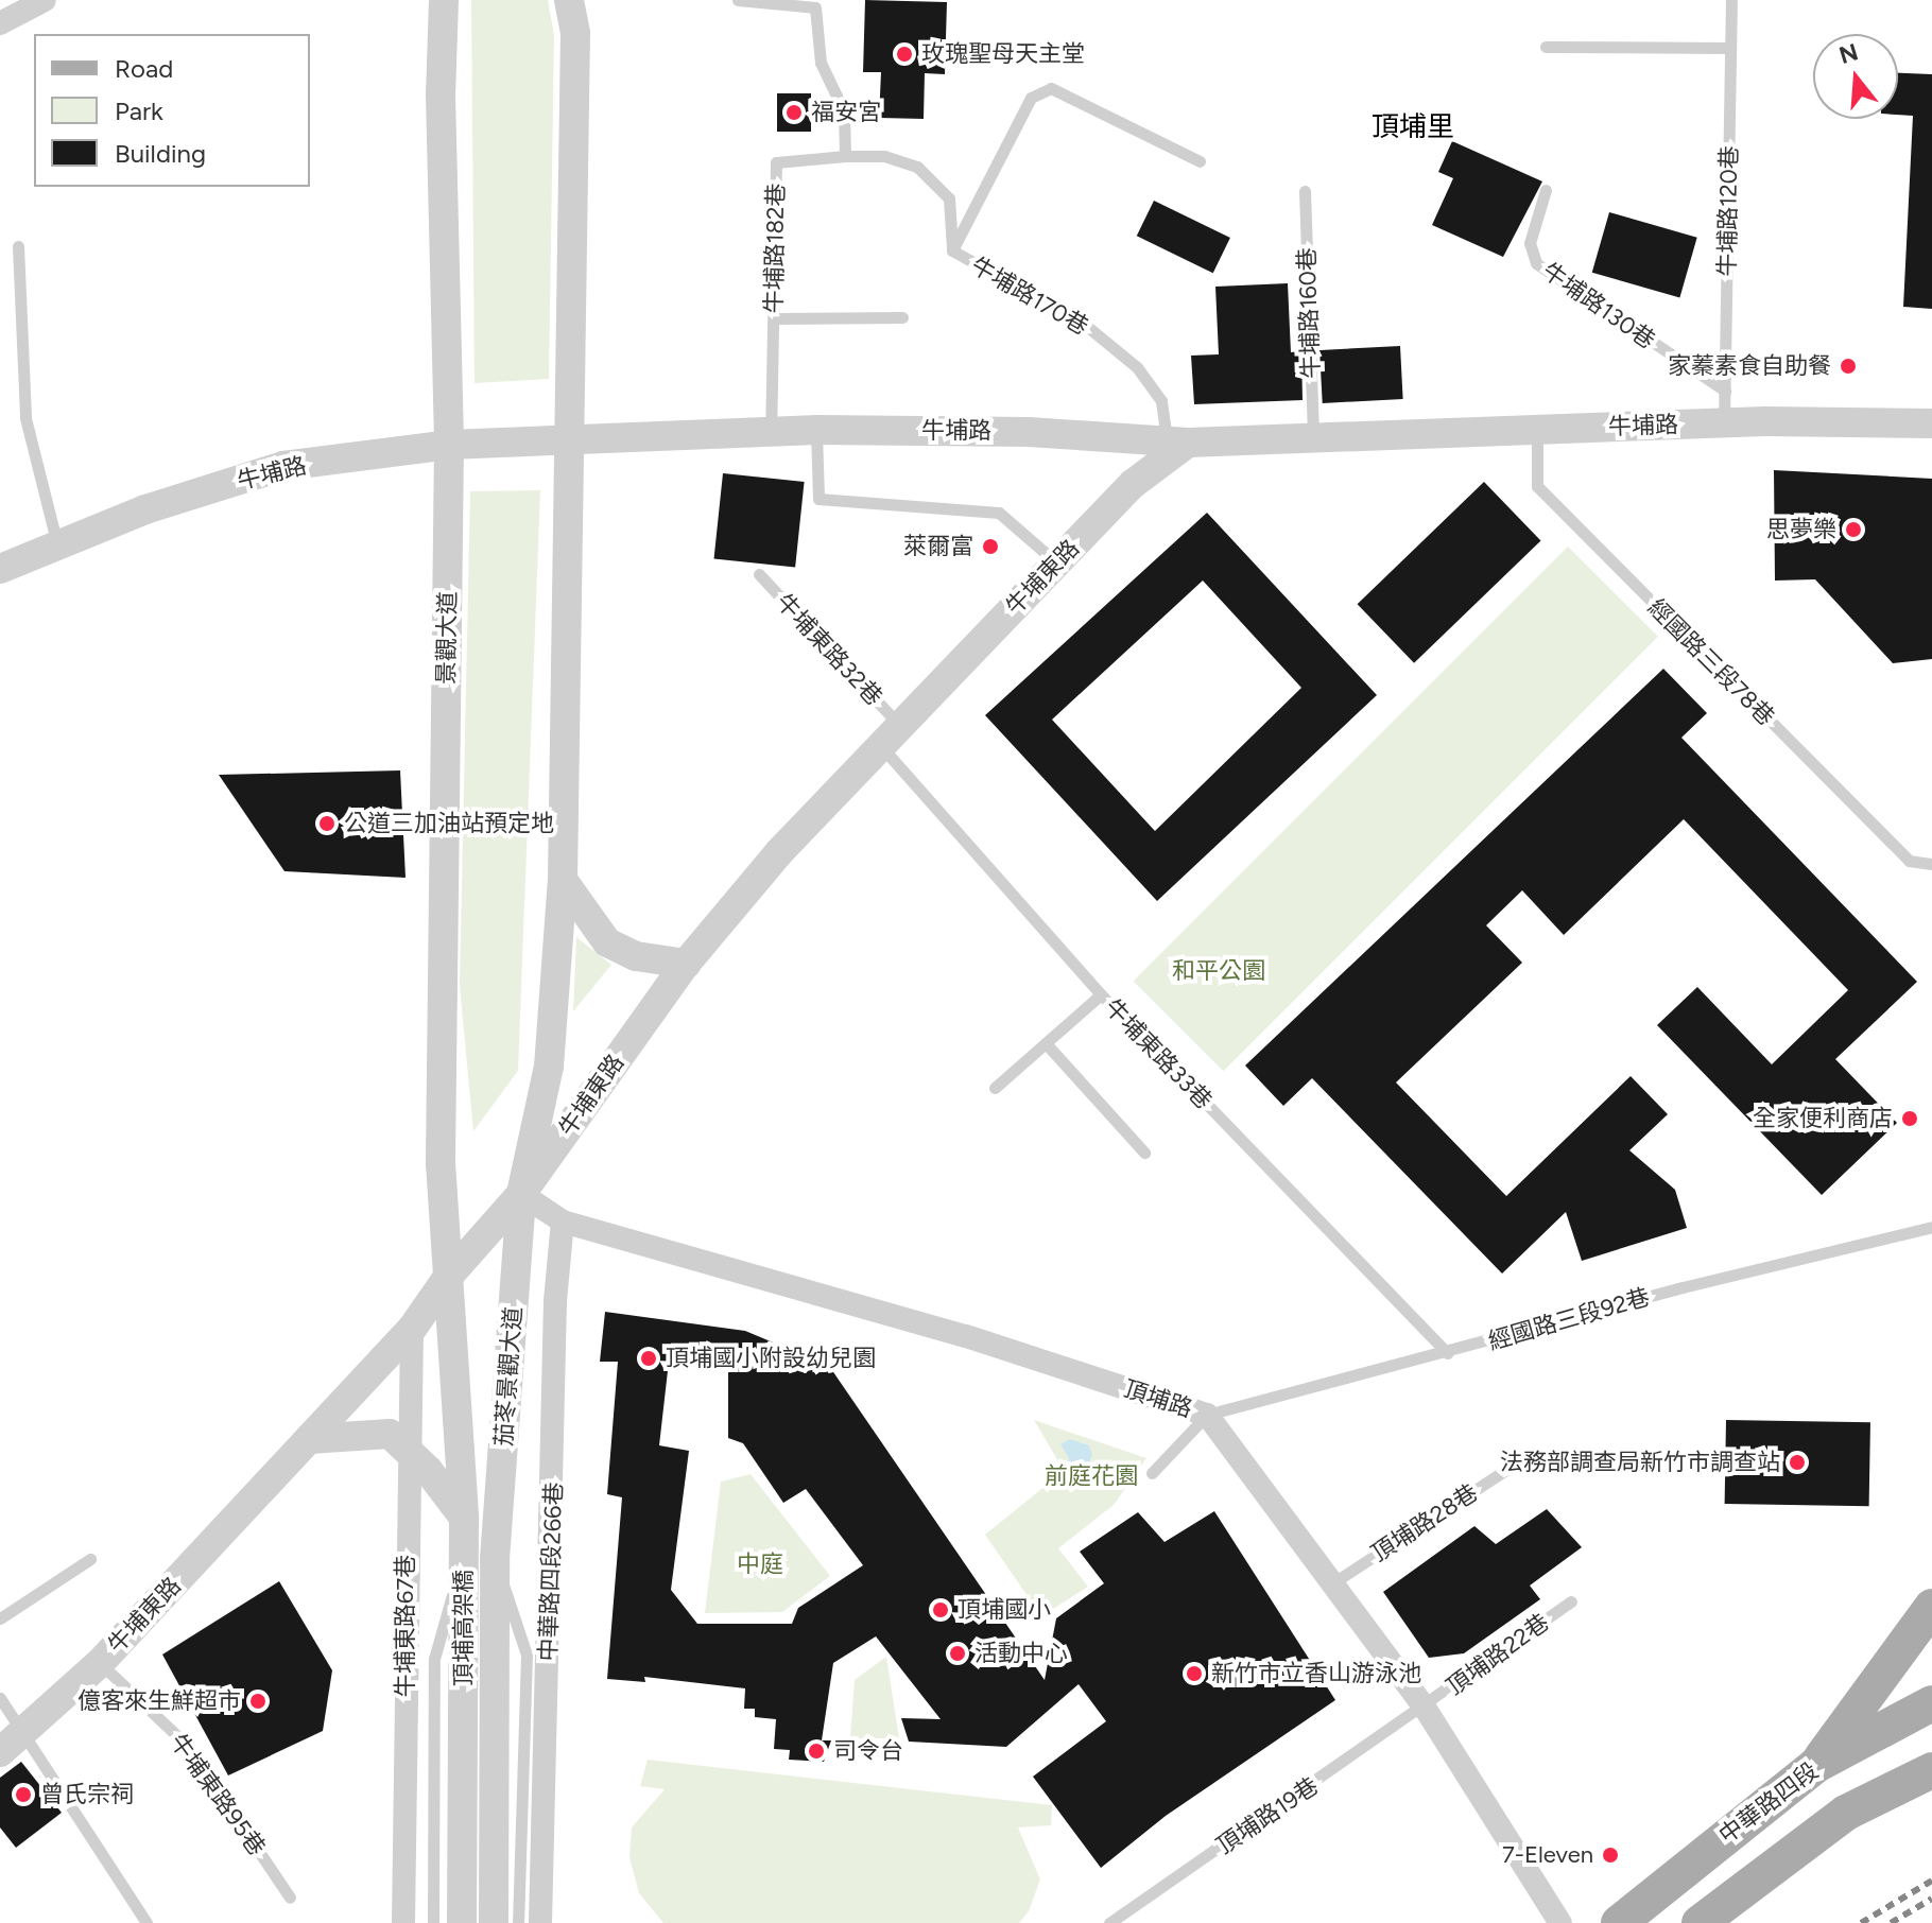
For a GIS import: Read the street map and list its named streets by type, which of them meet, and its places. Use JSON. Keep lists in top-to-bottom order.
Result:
{
  "streets": {
    "main road": ["中華路四段"],
    "street": [
      "牛埔路",
      "牛埔東路",
      "景觀大道",
      "茄苳景觀大道",
      "頂埔路",
      "中華路四段266巷",
      "牛埔東路67巷",
      "頂埔高架橋"
    ],
    "lane": [
      "牛埔路120巷",
      "牛埔路182巷",
      "牛埔路170巷",
      "牛埔路130巷",
      "牛埔路160巷",
      "牛埔東路32巷",
      "經國路三段78巷",
      "牛埔東路33巷",
      "經國路三段92巷",
      "頂埔路28巷",
      "頂埔路22巷",
      "牛埔東路95巷",
      "頂埔路19巷"
    ]
  },
  "crossings": [
    ["牛埔路120巷", "牛埔路130巷"],
    ["牛埔路120巷", "牛埔路"],
    ["牛埔路182巷", "牛埔路170巷"],
    ["牛埔路182巷", "牛埔路"],
    ["牛埔路170巷", "牛埔路"],
    ["牛埔路170巷", "牛埔東路"],
    ["牛埔路160巷", "牛埔路"],
    ["牛埔路", "牛埔東路"],
    ["牛埔路", "景觀大道"],
    ["牛埔路", "經國路三段78巷"],
    ["牛埔東路", "景觀大道"],
    ["牛埔東路", "牛埔東路32巷"],
    ["牛埔東路", "牛埔東路33巷"],
    ["牛埔東路", "茄苳景觀大道"],
    ["牛埔東路", "頂埔路"],
    ["牛埔東路", "牛埔東路67巷"],
    ["牛埔東路", "牛埔東路95巷"],
    ["景觀大道", "茄苳景觀大道"],
    ["牛埔東路32巷", "牛埔東路33巷"],
    ["牛埔東路33巷", "經國路三段92巷"],
    ["經國路三段92巷", "頂埔路"],
    ["茄苳景觀大道", "頂埔路"],
    ["茄苳景觀大道", "頂埔高架橋"],
    ["頂埔路", "頂埔路28巷"],
    ["頂埔路", "中華路四段266巷"],
    ["頂埔路", "頂埔路22巷"],
    ["頂埔路", "頂埔路19巷"],
    ["頂埔路22巷", "頂埔路19巷"]
  ],
  "districts": ["頂埔里"],
  "parks": ["和平公園", "前庭花園", "中庭"],
  "places": [
    "玫瑰聖母天主堂",
    "福安宮",
    "家蓁素食自助餐",
    "思夢樂",
    "萊爾富",
    "公道三加油站預定地",
    "全家便利商店",
    "頂埔國小附設幼兒園",
    "法務部調查局新竹市調查站",
    "頂埔國小",
    "活動中心",
    "新竹市立香山游泳池",
    "億客來生鮮超市",
    "司令台",
    "曾氏宗祠",
    "7-Eleven"
  ],
  "legend": ["Road", "Park", "Building"],
  "north": "top"
}
